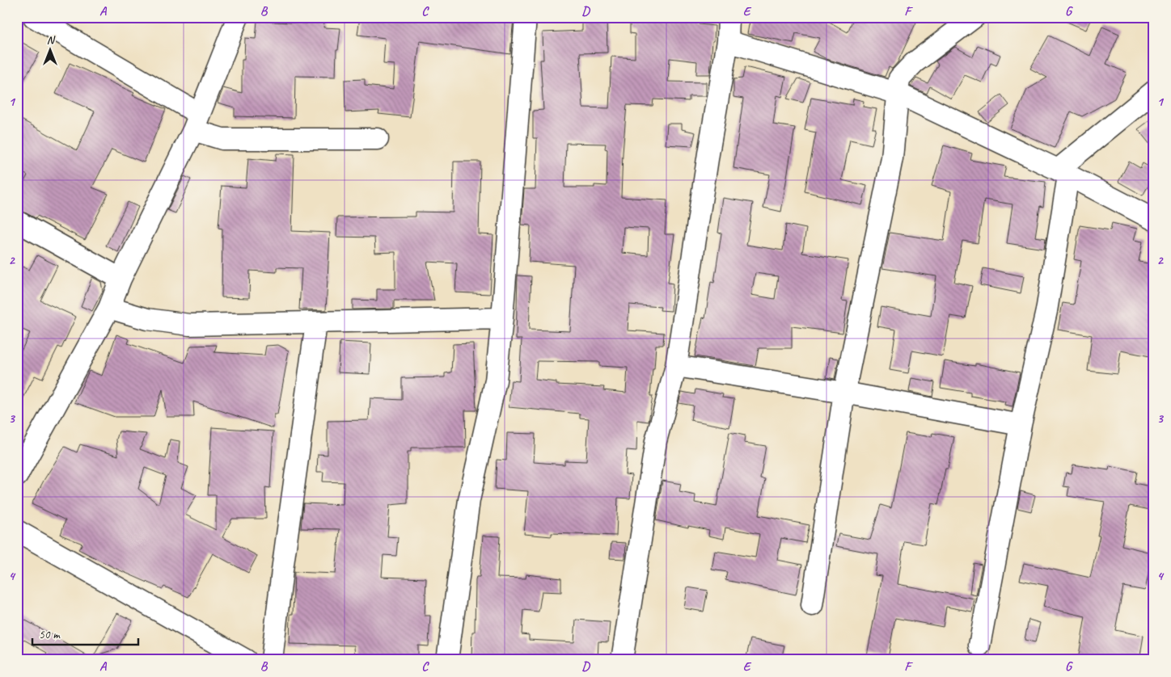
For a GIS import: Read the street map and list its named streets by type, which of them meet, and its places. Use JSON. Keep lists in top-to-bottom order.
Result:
{
  "scale_bar": "50 m",
  "north": "top",
  "grid": {
    "columns": [
      "A",
      "B",
      "C",
      "D",
      "E",
      "F",
      "G"
    ],
    "rows": [
      "1",
      "2",
      "3",
      "4"
    ]
  }
}
